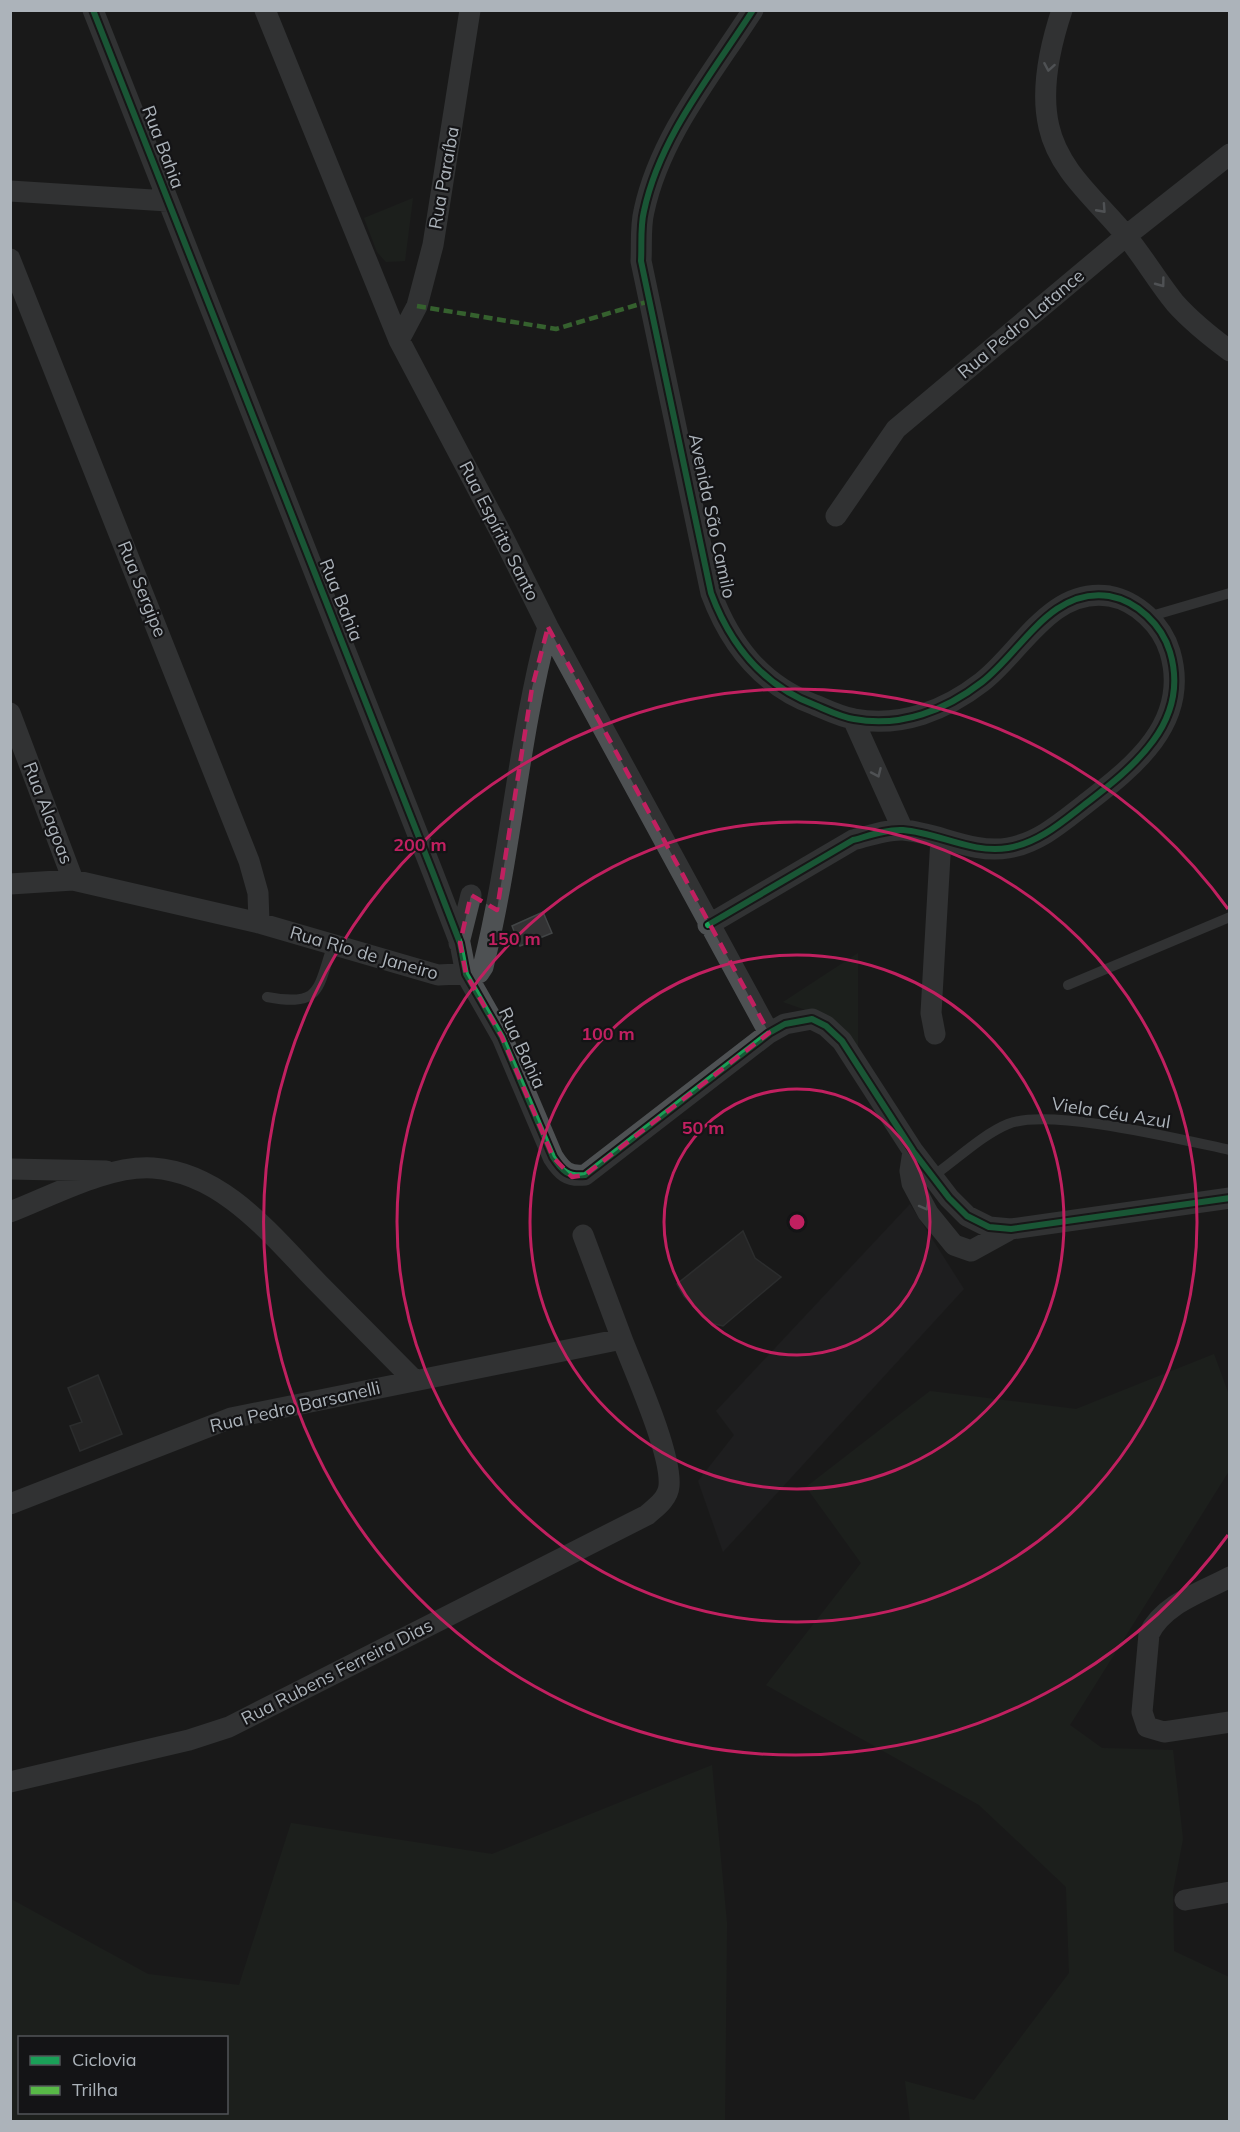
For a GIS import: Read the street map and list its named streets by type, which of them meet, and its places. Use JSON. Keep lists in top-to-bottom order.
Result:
{
  "streets": {
    "street": [
      "Rua Bahia",
      "Rua Paraíba",
      "Rua Pedro Latance",
      "Avenida São Camilo",
      "Rua Espírito Santo",
      "Rua Sergipe",
      "Rua Alagoas",
      "Rua Rio de Janeiro",
      "Rua Pedro Barsanelli",
      "Rua Rubens Ferreira Dias"
    ],
    "lane": ["Viela Céu Azul"]
  },
  "crossings": [
    ["Rua Bahia", "Rua Espírito Santo"],
    ["Rua Bahia", "Rua Rio de Janeiro"],
    ["Rua Paraíba", "Rua Espírito Santo"],
    ["Avenida São Camilo", "Rua Espírito Santo"],
    ["Rua Sergipe", "Rua Rio de Janeiro"],
    ["Rua Alagoas", "Rua Rio de Janeiro"],
    ["Rua Pedro Barsanelli", "Rua Rubens Ferreira Dias"]
  ],
  "legend": ["Ciclovia", "Trilha"],
  "rings": [
    "200 m",
    "150 m",
    "100 m",
    "50 m"
  ]
}
